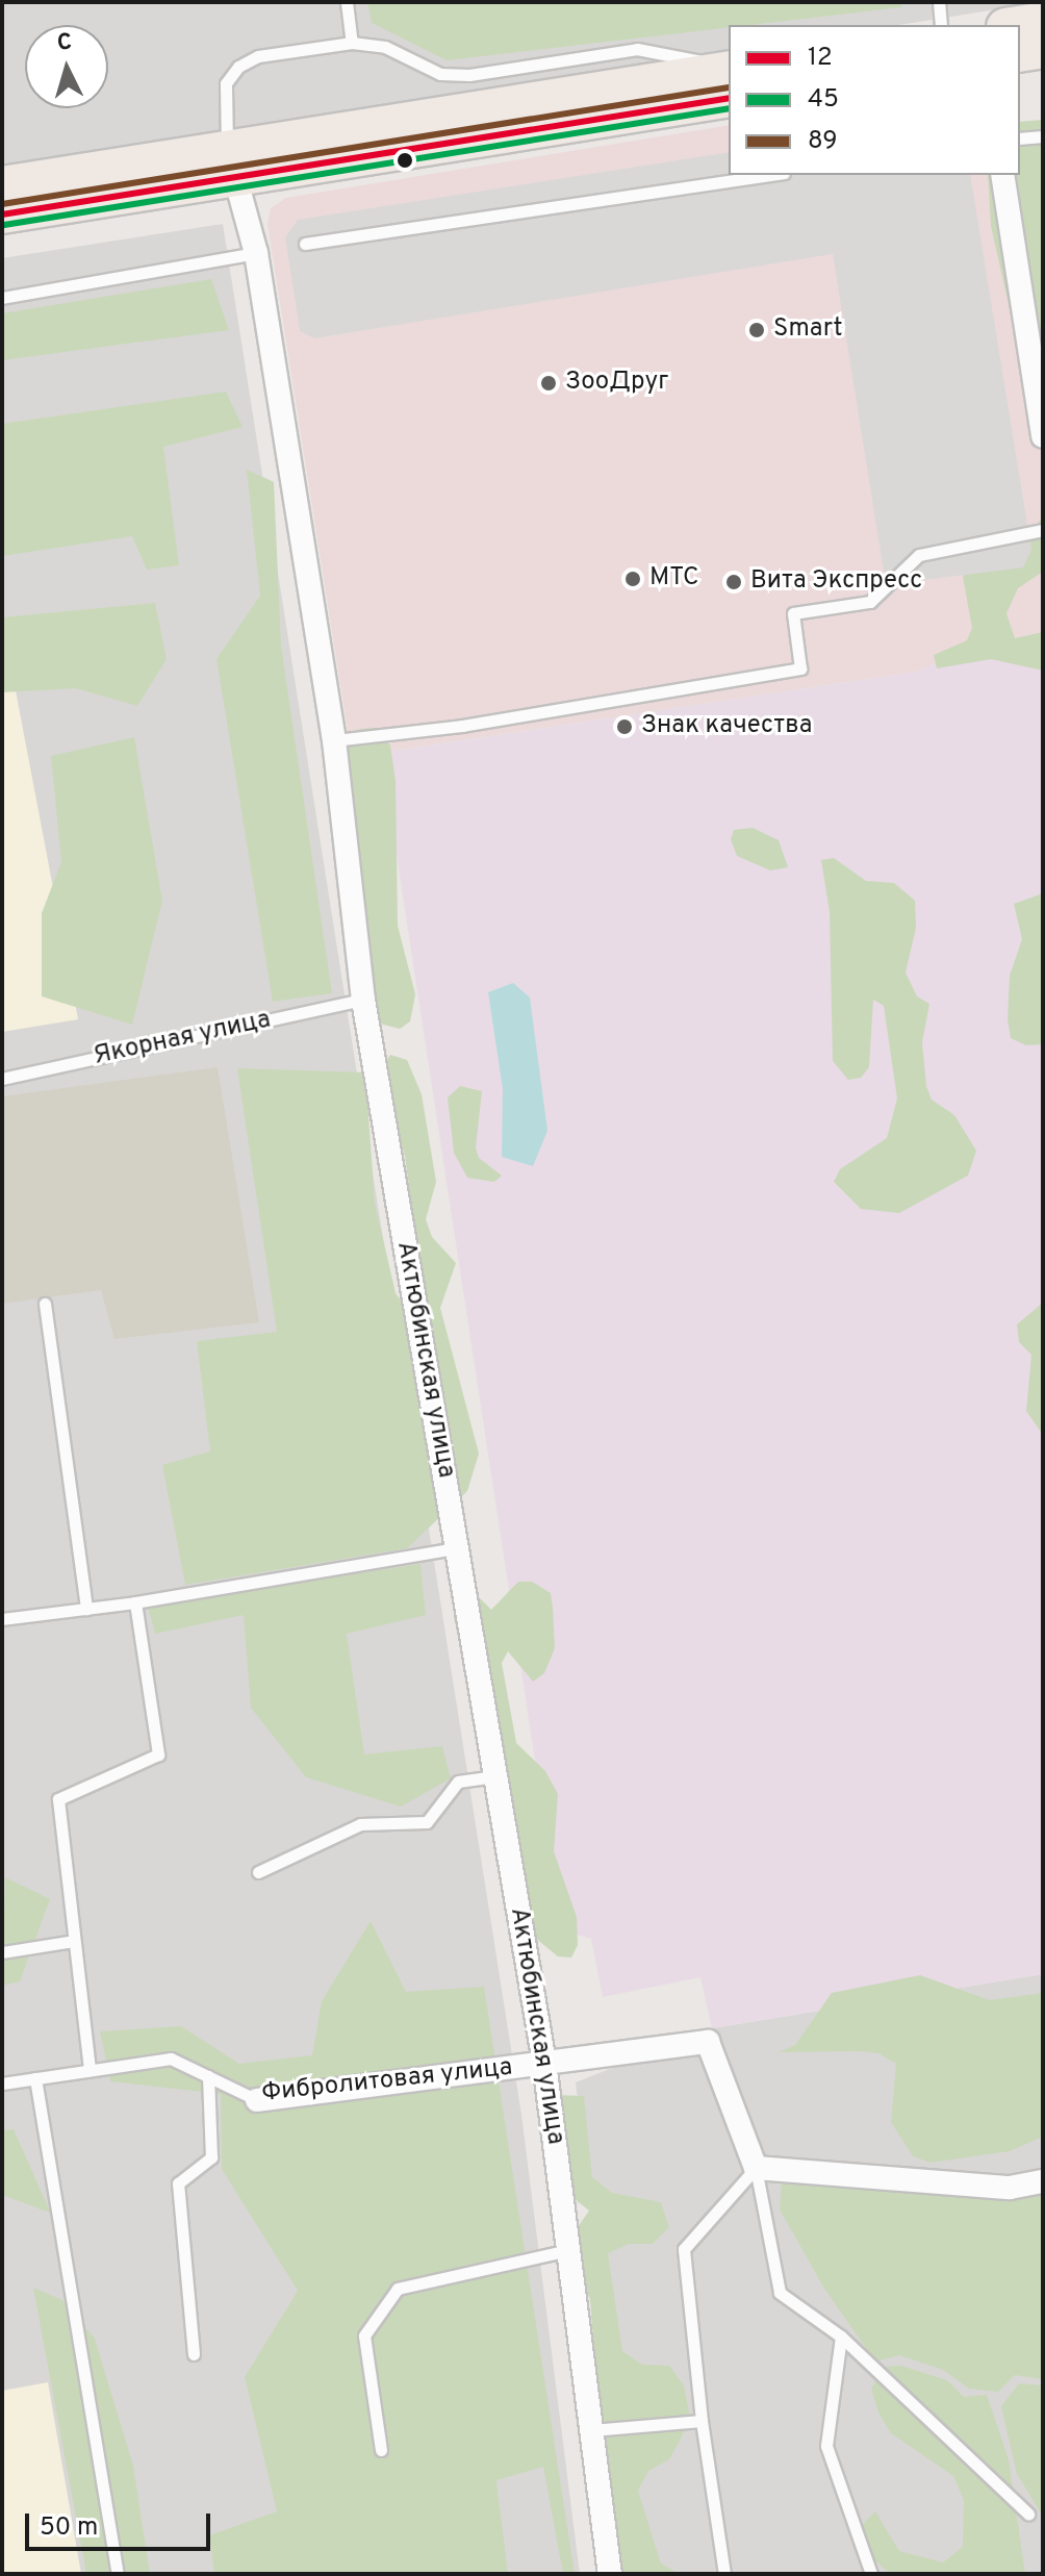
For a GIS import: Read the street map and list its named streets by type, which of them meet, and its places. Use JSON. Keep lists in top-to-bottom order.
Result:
{
  "streets": {
    "street": ["Актюбинская улица", "Фибролитовая улица"],
    "lane": ["Якорная улица"]
  },
  "crossings": [
    ["Якорная улица", "Актюбинская улица"],
    ["Актюбинская улица", "Фибролитовая улица"]
  ],
  "places": [
    "Smart",
    "ЗооДруг",
    "МТС",
    "Вита Экспресс",
    "Знак качества"
  ],
  "lines": ["transit line 89", "transit line 12", "transit line 45"],
  "legend": ["12", "45", "89"],
  "scale_bar": "50 m",
  "north": "top"
}
